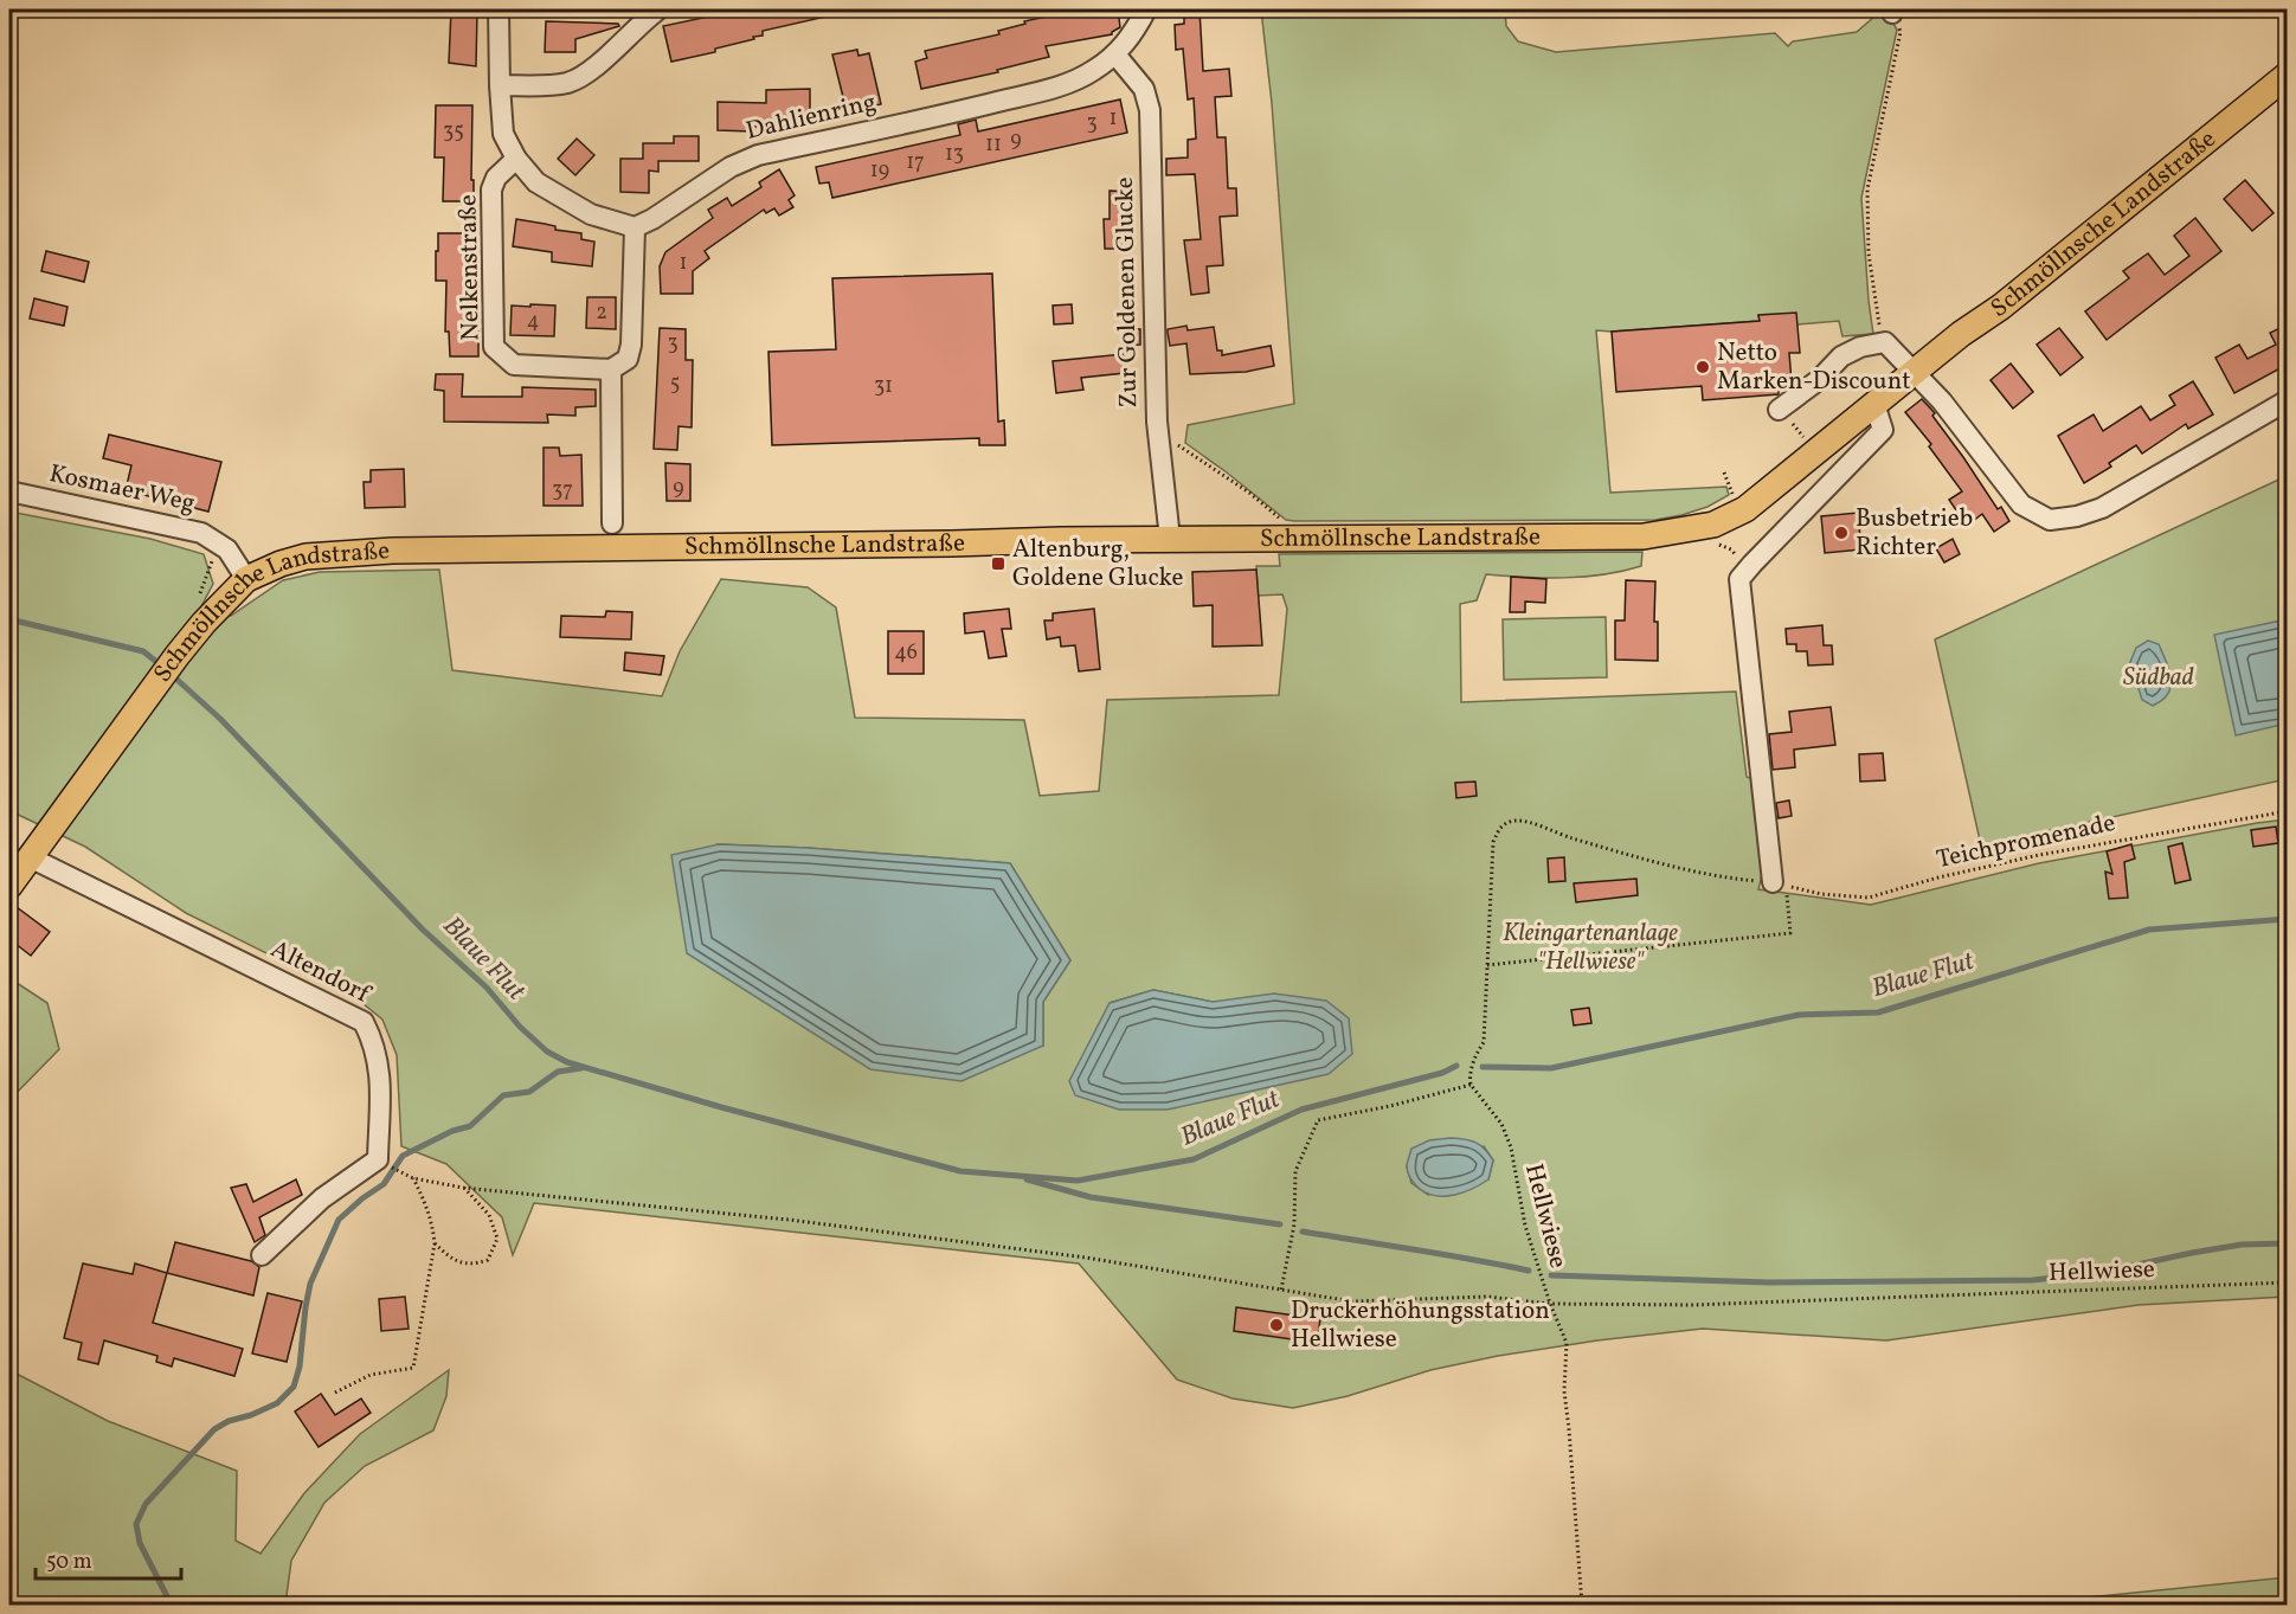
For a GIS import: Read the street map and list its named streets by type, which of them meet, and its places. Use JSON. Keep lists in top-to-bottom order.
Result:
{
  "streets": {
    "main road": ["Schmöllnsche Landstraße"],
    "street": [
      "Dahlienring",
      "Nelkenstraße",
      "Zur Goldenen Glucke",
      "Kosmaer Weg",
      "Altendorf"
    ],
    "path": ["Teichpromenade", "Hellwiese"]
  },
  "crossings": [
    ["Dahlienring", "Zur Goldenen Glucke"],
    ["Schmöllnsche Landstraße", "Zur Goldenen Glucke"],
    ["Schmöllnsche Landstraße", "Kosmaer Weg"],
    ["Schmöllnsche Landstraße", "Altendorf"]
  ],
  "water": ["Blaue Flut"],
  "parks": ["Südbad", "Kleingartenanlage \"Hellwiese\""],
  "places": {
    "other": ["Netto Marken-Discount", "Busbetrieb Richter", "Druckerhöhungsstation Hellwiese"],
    "transit": ["Altenburg, Goldene Glucke"]
  },
  "house_numbers": [
    "1",
    "3",
    "35",
    "9",
    "11",
    "13",
    "17",
    "19",
    "1",
    "2",
    "4",
    "3",
    "5",
    "31",
    "9",
    "37",
    "46"
  ],
  "scale_bar": "50 m"
}
